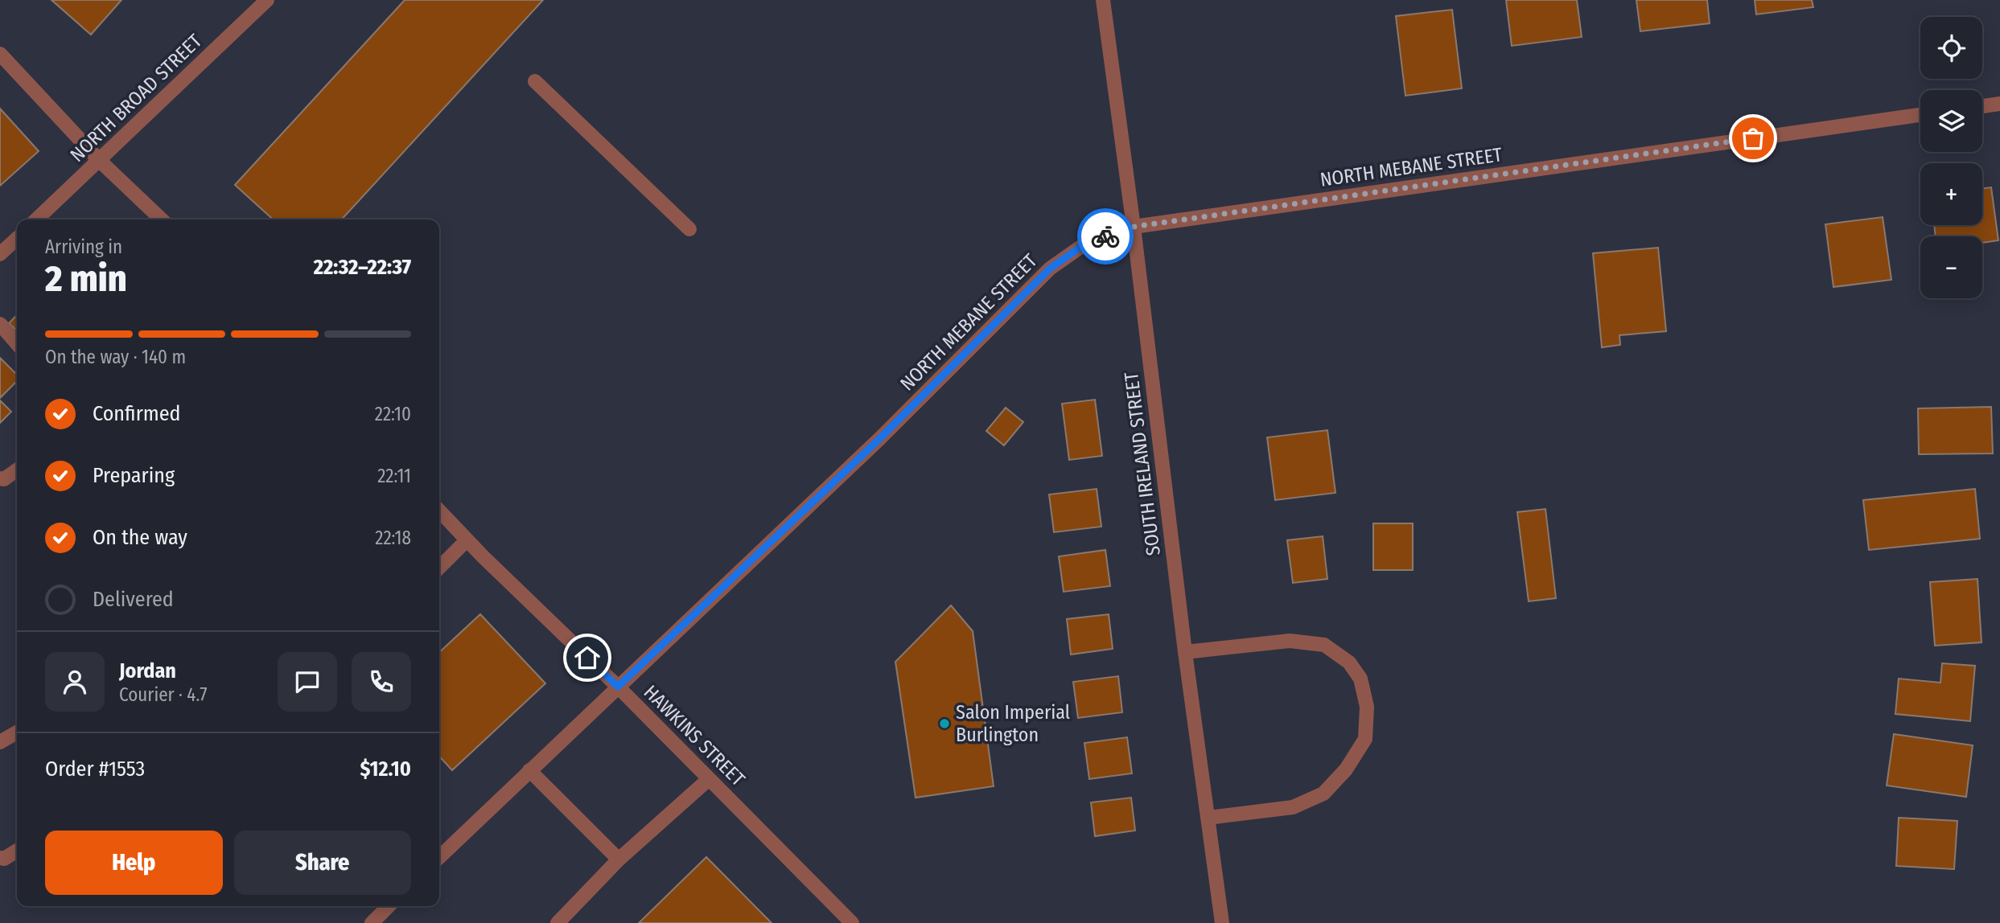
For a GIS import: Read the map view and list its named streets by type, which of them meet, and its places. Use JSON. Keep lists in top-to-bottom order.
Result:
{
  "streets": {
    "street": [
      "NORTH BROAD STREET",
      "NORTH MEBANE STREET",
      "SOUTH IRELAND STREET",
      "HAWKINS STREET"
    ]
  },
  "crossings": [
    ["NORTH MEBANE STREET", "SOUTH IRELAND STREET"],
    ["NORTH MEBANE STREET", "HAWKINS STREET"]
  ],
  "places": ["Salon Imperial Burlington"],
  "page": {
    "map_buttons": ["+", "−"],
    "heading": ["2 min", "Arriving in", "22:32–22:37"],
    "panel": [
      "Jordan",
      "Courier · 4.7",
      "Order #1553",
      "$12.10"
    ],
    "bar": "On the way · 140 m",
    "list": [
      ["Confirmed", "22:10"],
      ["Preparing", "22:11"],
      ["On the way", "22:18"],
      "Delivered"
    ],
    "buttons": ["Help", "Share"]
  }
}
